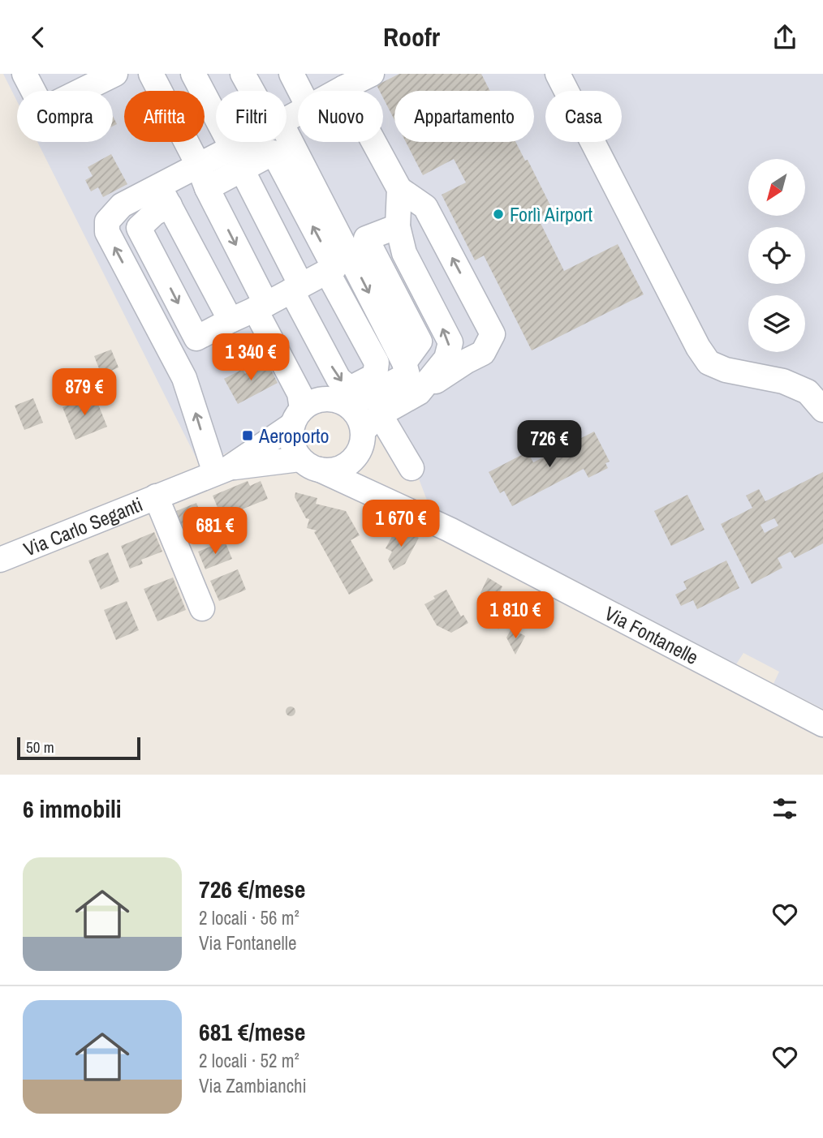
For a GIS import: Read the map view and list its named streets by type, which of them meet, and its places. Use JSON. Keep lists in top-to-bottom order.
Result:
{
  "streets": {
    "street": ["Via Carlo Seganti", "Via Fontanelle"]
  },
  "crossings": [
    ["Via Carlo Seganti", "Via Fontanelle"]
  ],
  "places": {
    "other": ["Forlì Airport"],
    "transit": ["Aeroporto"]
  },
  "scale_bar": "50 m",
  "north": "bottom left",
  "page": {
    "header": "Roofr",
    "chip": [
      "Compra",
      "Affitta",
      "Filtri",
      "Nuovo",
      "Appartamento",
      "Casa"
    ],
    "price": [
      "1 340 €",
      "879 €",
      "726 €",
      "1 670 €",
      "681 €",
      "1 810 €"
    ],
    "scale": "50 m",
    "heading": "6 immobili",
    "list": [
      {
        "name": "726 €/mese",
        "note": "2 locali · 56 m² · Via Fontanelle"
      },
      {
        "name": "681 €/mese",
        "note": "2 locali · 52 m² · Via Zambianchi"
      }
    ]
  }
}
